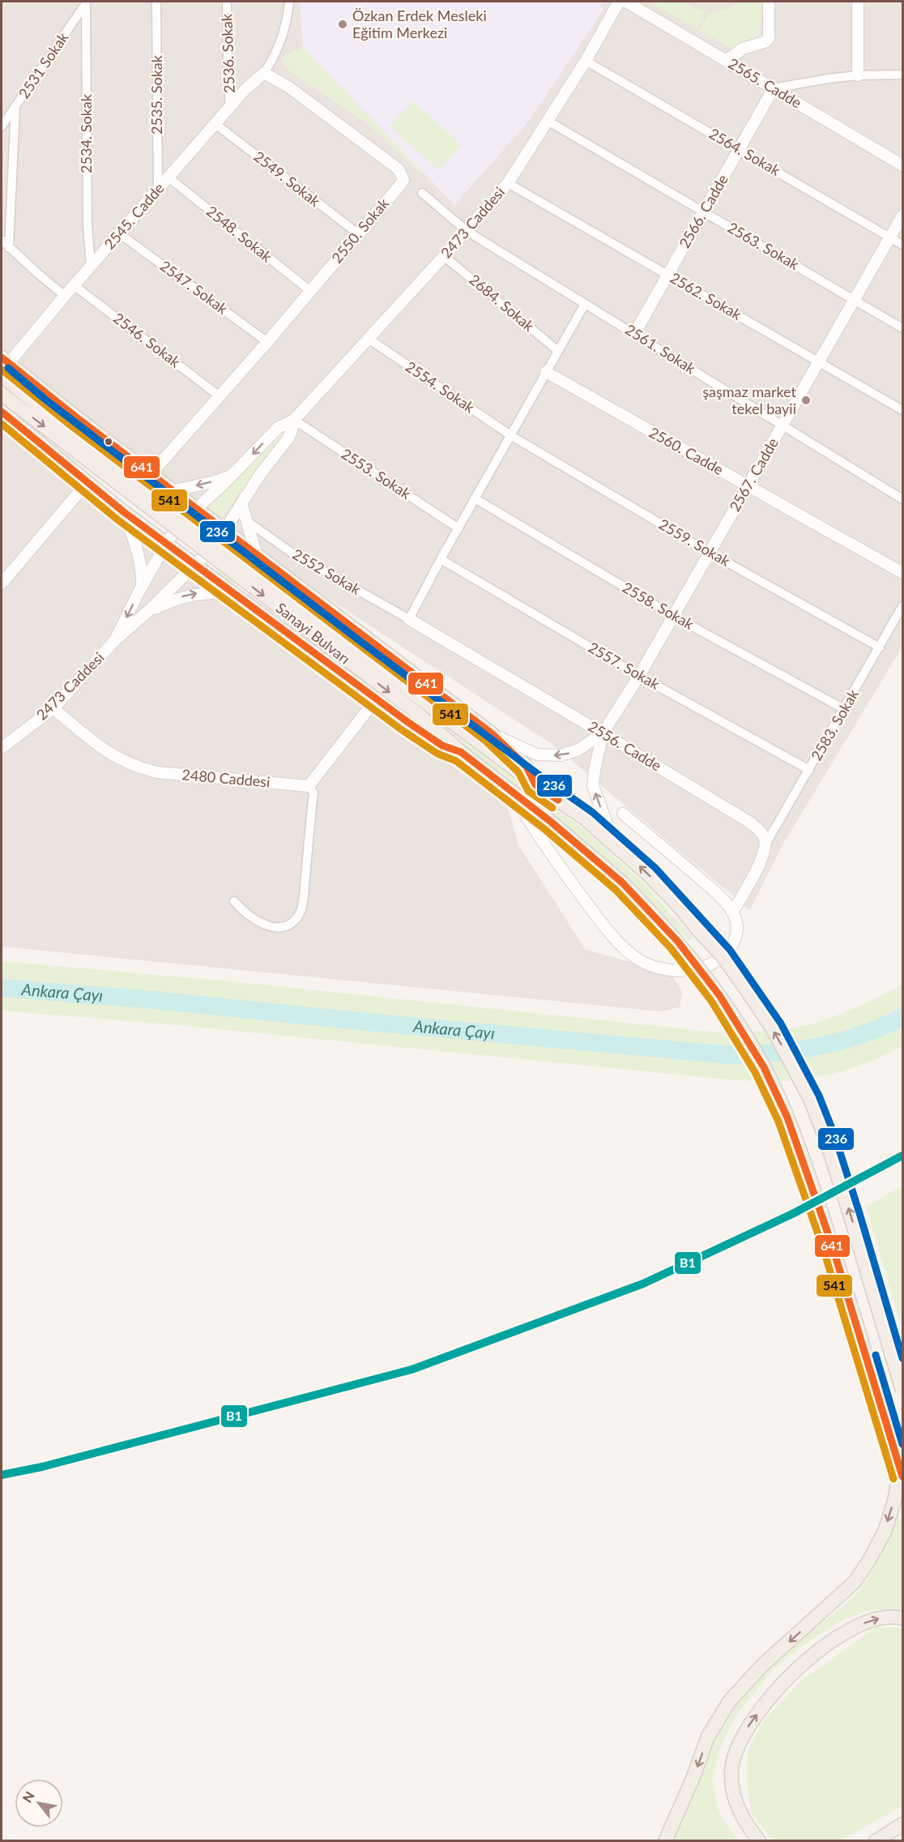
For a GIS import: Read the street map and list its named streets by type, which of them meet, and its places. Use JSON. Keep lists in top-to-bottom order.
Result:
{
  "streets": {
    "main road": ["Sanayi Bulvarı"],
    "street": [
      "2536. Sokak",
      "2531 Sokak",
      "2565. Cadde",
      "2535. Sokak",
      "2534. Sokak",
      "2564. Sokak",
      "2549. Sokak",
      "2566. Cadde",
      "2545. Cadde",
      "2473 Caddesi",
      "2550. Sokak",
      "2548. Sokak",
      "2563. Sokak",
      "2547. Sokak",
      "2562. Sokak",
      "2684. Sokak",
      "2546. Sokak",
      "2561. Sokak",
      "2554. Sokak",
      "2560. Cadde",
      "2553. Sokak",
      "2567. Cadde",
      "2559. Sokak",
      "2552 Sokak",
      "2558. Sokak",
      "2557. Sokak",
      "2583. Sokak",
      "2556. Cadde",
      "2480 Caddesi"
    ]
  },
  "crossings": [
    ["2536. Sokak", "2545. Cadde"],
    ["2531 Sokak", "2534. Sokak"],
    ["2565. Cadde", "2566. Cadde"],
    ["2535. Sokak", "2545. Cadde"],
    ["2534. Sokak", "2545. Cadde"],
    ["2564. Sokak", "2566. Cadde"],
    ["2564. Sokak", "2473 Caddesi"],
    ["2564. Sokak", "2567. Cadde"],
    ["2549. Sokak", "2545. Cadde"],
    ["2549. Sokak", "2550. Sokak"],
    ["2566. Cadde", "2563. Sokak"],
    ["2566. Cadde", "2562. Sokak"],
    ["2566. Cadde", "2561. Sokak"],
    ["2545. Cadde", "2550. Sokak"],
    ["2545. Cadde", "2548. Sokak"],
    ["2545. Cadde", "2547. Sokak"],
    ["2545. Cadde", "2546. Sokak"],
    ["2473 Caddesi", "2563. Sokak"],
    ["2473 Caddesi", "2562. Sokak"],
    ["2473 Caddesi", "2684. Sokak"],
    ["2473 Caddesi", "2561. Sokak"],
    ["2473 Caddesi", "2554. Sokak"],
    ["2473 Caddesi", "2553. Sokak"],
    ["2473 Caddesi", "2480 Caddesi"],
    ["2550. Sokak", "2548. Sokak"],
    ["2550. Sokak", "2547. Sokak"],
    ["2550. Sokak", "2546. Sokak"],
    ["2563. Sokak", "2567. Cadde"],
    ["2562. Sokak", "2567. Cadde"],
    ["2561. Sokak", "2567. Cadde"],
    ["2554. Sokak", "2559. Sokak"],
    ["2560. Cadde", "2567. Cadde"],
    ["2567. Cadde", "2559. Sokak"],
    ["2567. Cadde", "2558. Sokak"],
    ["2567. Cadde", "2557. Sokak"],
    ["2567. Cadde", "2556. Cadde"],
    ["2559. Sokak", "2583. Sokak"],
    ["2552 Sokak", "2556. Cadde"],
    ["2558. Sokak", "2583. Sokak"],
    ["2557. Sokak", "2583. Sokak"],
    ["2583. Sokak", "2556. Cadde"]
  ],
  "water": ["Ankara Çayı"],
  "places": ["Özkan Erdek Mesleki Eğitim Merkezi", "şaşmaz market tekel bayii"],
  "lines": [
    "transit line 641",
    "transit line 236",
    "transit line 541",
    "transit line B1"
  ],
  "north": "top left"
}
